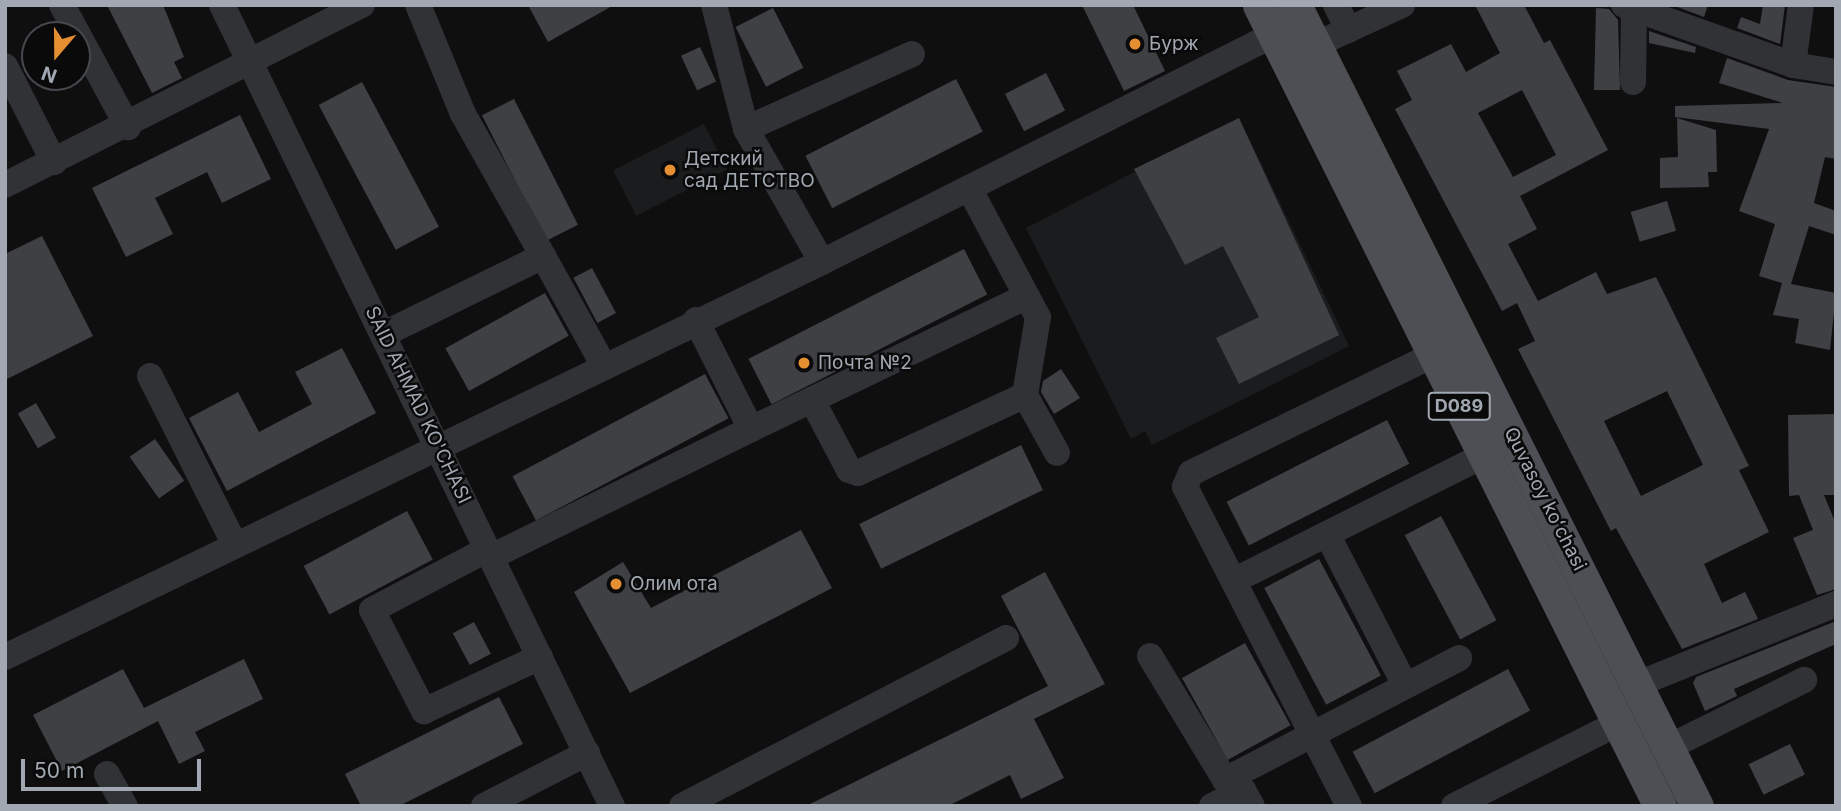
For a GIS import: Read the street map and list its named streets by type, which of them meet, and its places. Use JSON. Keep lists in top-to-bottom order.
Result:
{
  "streets": {
    "main road": ["D089", "Quvasoy koʻchasi"],
    "street": ["SAID AHMAD KO'CHASI"]
  },
  "places": [
    "Бурж",
    "Детский сад ДЕТСТВО",
    "Почта №2",
    "Олим ота"
  ],
  "scale_bar": "50 m",
  "north": "bottom"
}
